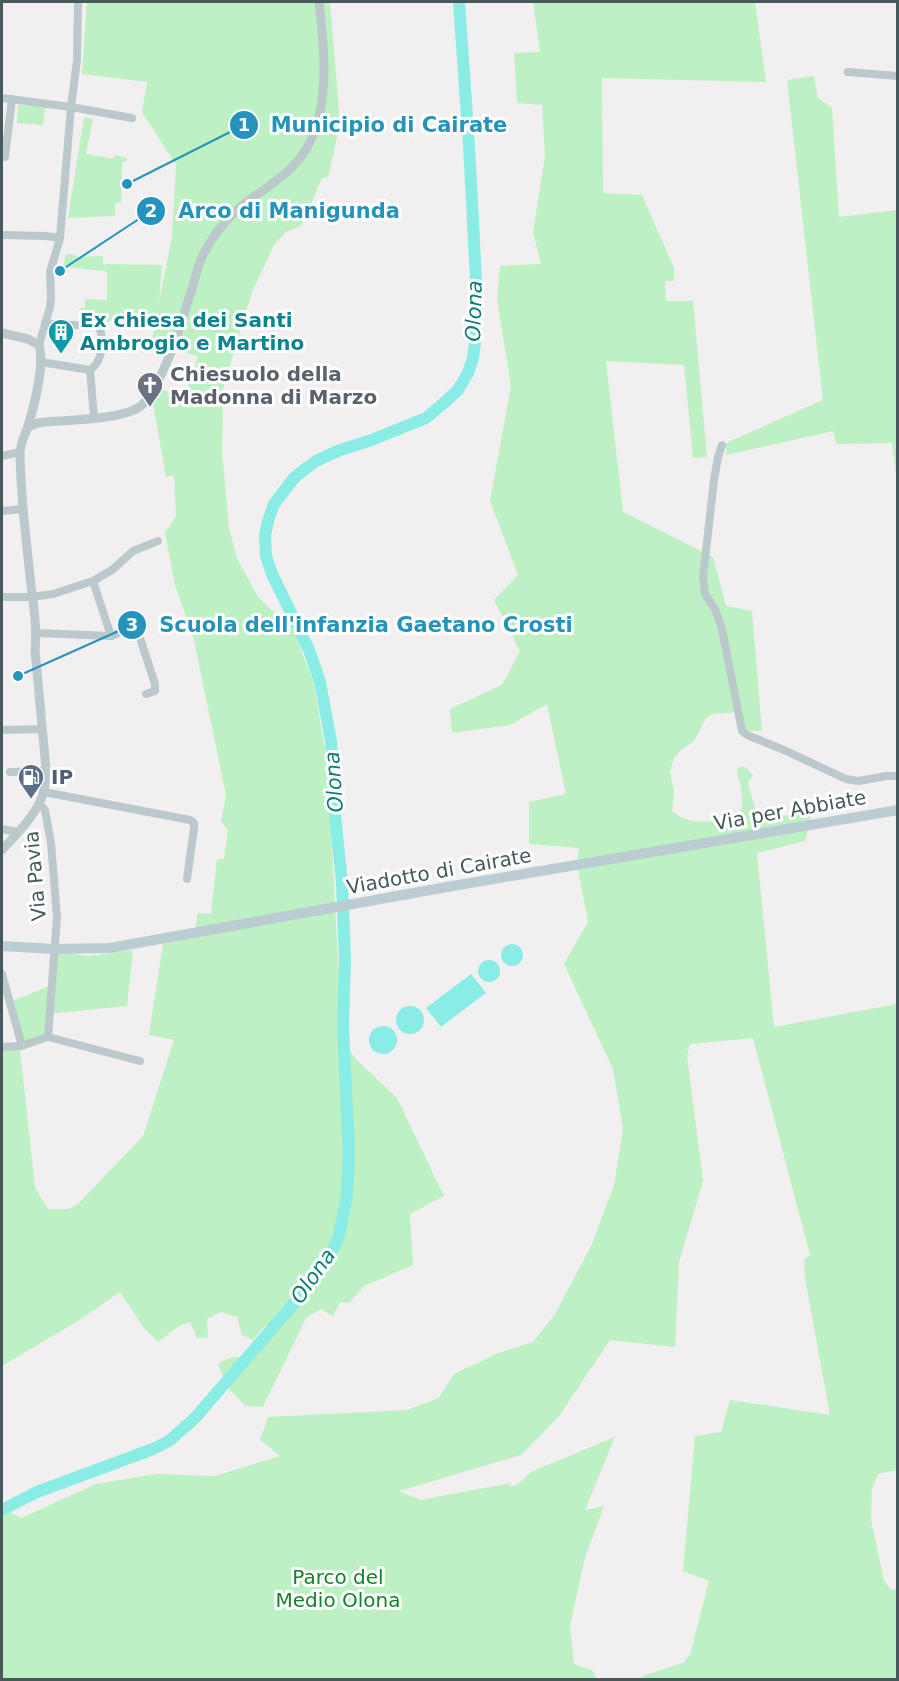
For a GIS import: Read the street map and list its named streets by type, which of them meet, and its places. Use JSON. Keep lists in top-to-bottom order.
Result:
{
  "streets": {
    "main road": ["Via per Abbiate", "Viadotto di Cairate"],
    "street": ["Via Pavia"]
  },
  "crossings": [
    ["Via per Abbiate", "Viadotto di Cairate"],
    ["Viadotto di Cairate", "Via Pavia"]
  ],
  "water": ["Olona"],
  "parks": ["Parco del Medio Olona"],
  "places": {
    "other": ["Municipio di Cairate", "Arco di Manigunda", "Scuola dell'infanzia Gaetano Crosti"],
    "building": ["Ex chiesa dei Santi Ambrogio e Martino"],
    "church": ["Chiesuolo della Madonna di Marzo"],
    "fuel station": ["IP"]
  }
}
